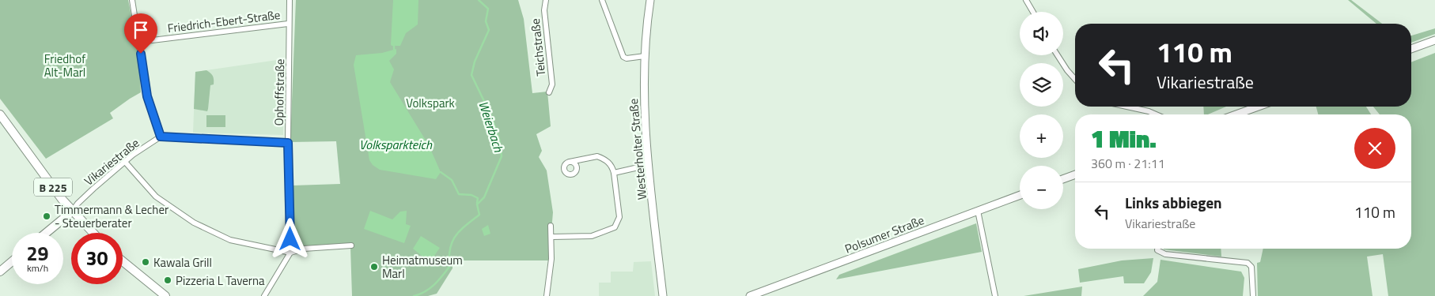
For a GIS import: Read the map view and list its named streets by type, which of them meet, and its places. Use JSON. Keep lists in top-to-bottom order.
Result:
{
  "streets": {
    "main road": ["Westerholter Straße", "B 225", "Polsumer Straße"],
    "street": [
      "Friedrich-Ebert-Straße",
      "Teichstraße",
      "Ophoffstraße",
      "Vikariestraße"
    ]
  },
  "crossings": [
    ["Friedrich-Ebert-Straße", "Ophoffstraße"],
    ["Vikariestraße", "B 225"]
  ],
  "water": ["Weierbach", "Volksparkteich"],
  "parks": ["Friedhof Alt-Marl", "Volkspark"],
  "places": [
    "Timmermann & Lecher - Steuerberater",
    "Kawala Grill",
    "Heimatmuseum Marl",
    "Pizzeria L Taverna"
  ],
  "page": {
    "map_buttons": ["+", "−"],
    "turn": ["110 m", "Vikariestraße"],
    "heading": ["1 Min.", "360 m · 21:11"],
    "list": [
      {
        "name": "Links abbiegen",
        "note": "Vikariestraße",
        "value": "110 m"
      }
    ],
    "speed": "29 km/h",
    "limit": "30"
  }
}
